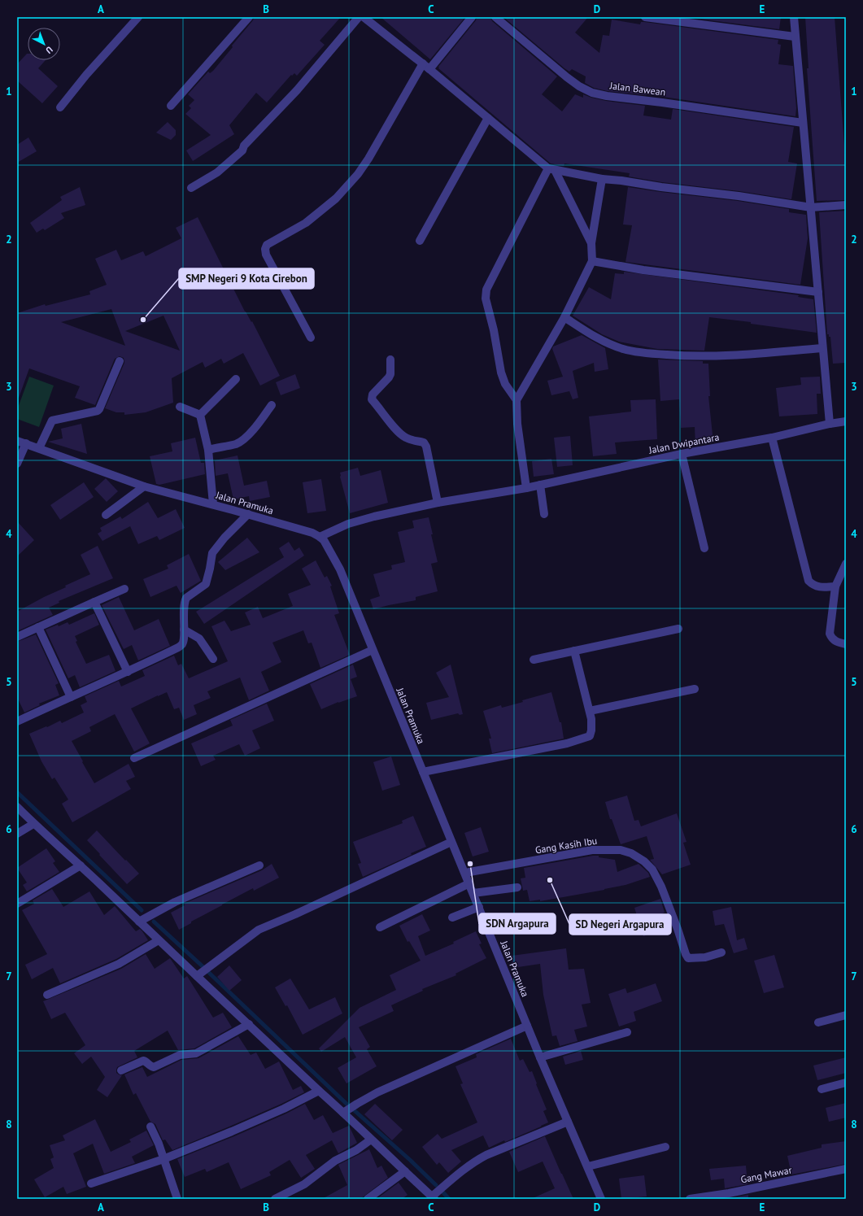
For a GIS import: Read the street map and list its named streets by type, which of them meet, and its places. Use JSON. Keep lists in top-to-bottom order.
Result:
{
  "streets": {
    "street": [
      "Jalan Bawean",
      "Jalan Dwipantara",
      "Jalan Pramuka",
      "Gang Kasih Ibu",
      "Gang Mawar"
    ]
  },
  "crossings": [
    ["Jalan Dwipantara", "Jalan Pramuka"],
    ["Jalan Pramuka", "Gang Kasih Ibu"]
  ],
  "places": ["SMP Negeri 9 Kota Cirebon", "SDN Argapura", "SD Negeri Argapura"],
  "north": "bottom right",
  "grid": {
    "columns": [
      "A",
      "B",
      "C",
      "D",
      "E"
    ],
    "rows": [
      "1",
      "2",
      "3",
      "4",
      "5",
      "6",
      "7",
      "8"
    ]
  }
}
